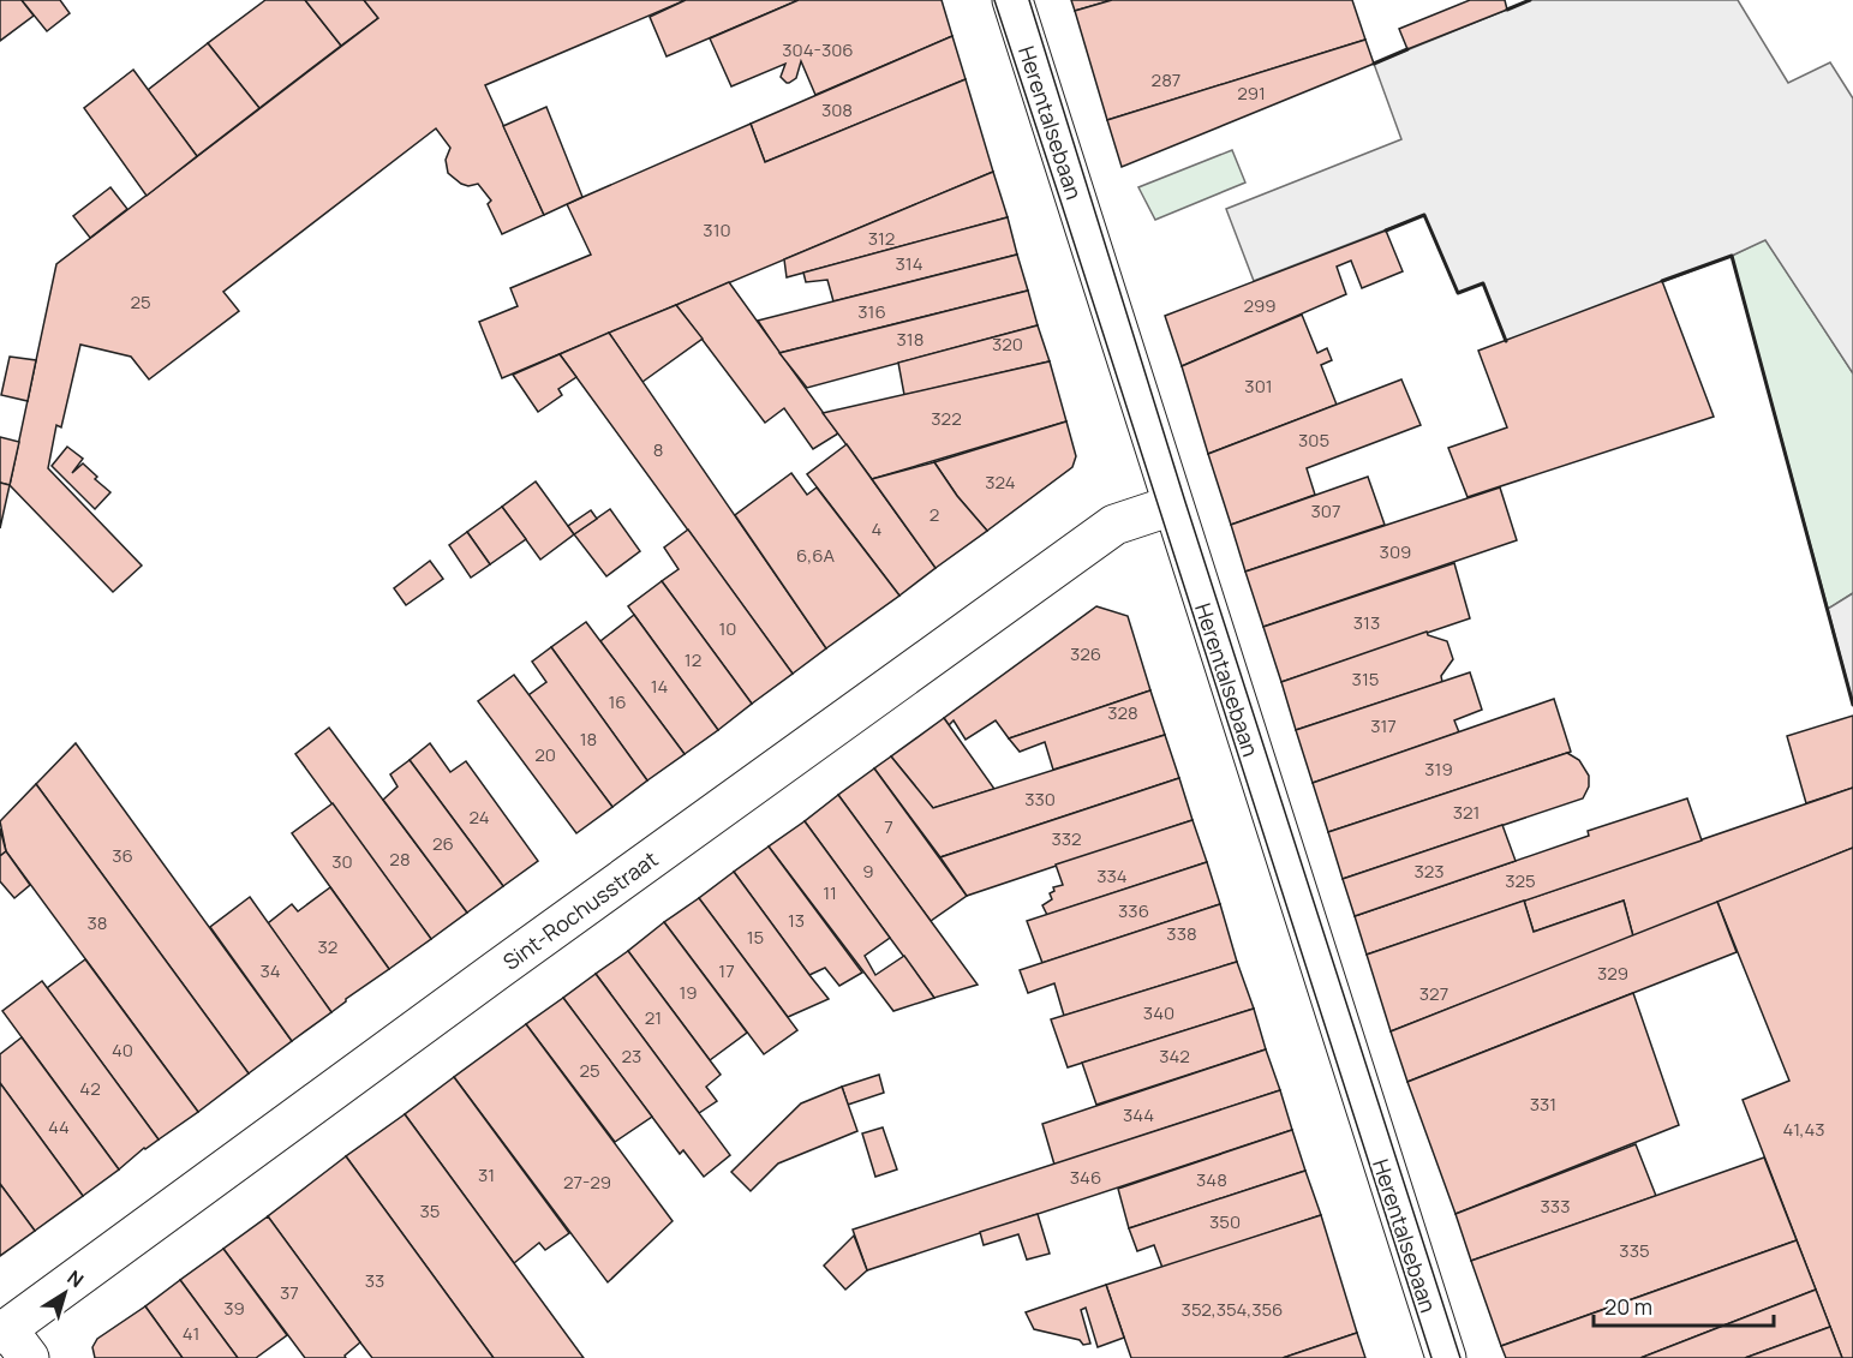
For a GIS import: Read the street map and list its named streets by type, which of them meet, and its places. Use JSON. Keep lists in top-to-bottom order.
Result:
{
  "streets": {
    "street": ["Herentalsebaan", "Sint-Rochusstraat"]
  },
  "crossings": [
    ["Herentalsebaan", "Sint-Rochusstraat"]
  ],
  "house_numbers": [
    "304-306",
    "287",
    "291",
    "308",
    "310",
    "312",
    "314",
    "25",
    "299",
    "316",
    "318",
    "320",
    "301",
    "322",
    "305",
    "8",
    "324",
    "307",
    "2",
    "4",
    "309",
    "6,6A",
    "313",
    "10",
    "326",
    "12",
    "315",
    "14",
    "16",
    "328",
    "317",
    "18",
    "20",
    "319",
    "330",
    "321",
    "24",
    "7",
    "332",
    "26",
    "36",
    "28",
    "30",
    "9",
    "323",
    "334",
    "325",
    "11",
    "336",
    "13",
    "38",
    "338",
    "15",
    "32",
    "34",
    "17",
    "329",
    "19",
    "327",
    "340",
    "21",
    "40",
    "23",
    "342",
    "25",
    "42",
    "331",
    "344",
    "44",
    "41,43",
    "31",
    "346",
    "348",
    "27-29",
    "333",
    "35",
    "350",
    "335",
    "33",
    "37",
    "39",
    "352,354,356",
    "41"
  ],
  "scale_bar": "20 m",
  "north": "top right"
}
